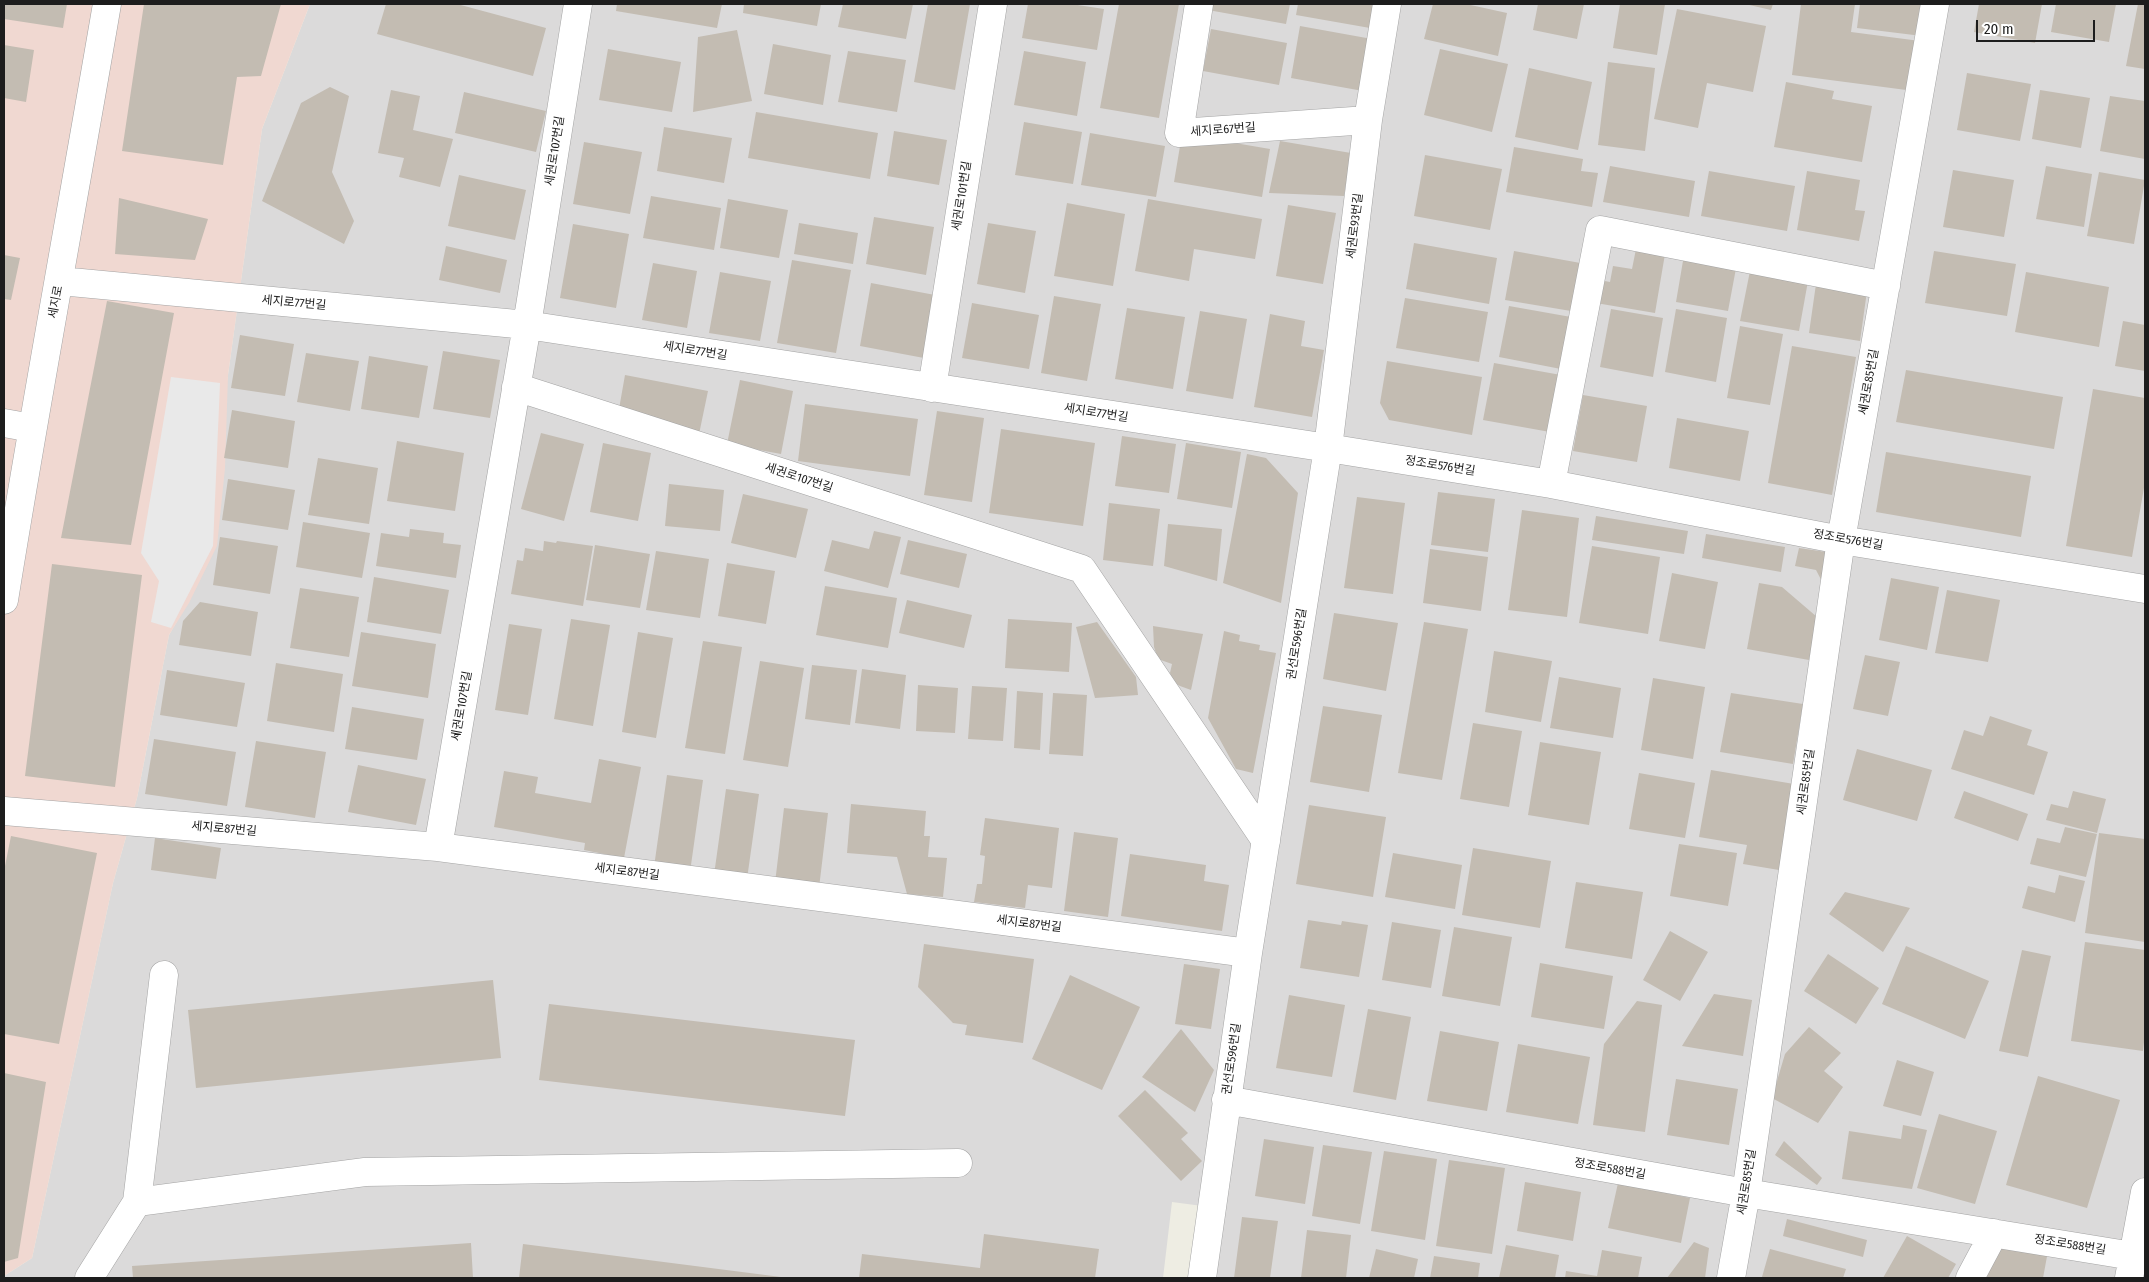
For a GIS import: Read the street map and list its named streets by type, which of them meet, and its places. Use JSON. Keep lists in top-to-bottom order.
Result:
{
  "streets": {
    "street": [
      "세지로67번길",
      "세권로107번길",
      "세권로101번길",
      "세권로93번길",
      "세지로",
      "세지로77번길",
      "세권로85번길",
      "정조로576번길",
      "권선로596번길",
      "세지로87번길",
      "정조로588번길"
    ]
  },
  "crossings": [
    ["세지로67번길", "세권로93번길"],
    ["세권로107번길", "세지로77번길"],
    ["세권로107번길", "권선로596번길"],
    ["세권로107번길", "세지로87번길"],
    ["세권로101번길", "세지로77번길"],
    ["세권로93번길", "세지로77번길"],
    ["세권로93번길", "정조로576번길"],
    ["세권로93번길", "권선로596번길"],
    ["세지로", "세지로77번길"],
    ["세지로77번길", "정조로576번길"],
    ["세지로77번길", "권선로596번길"],
    ["세권로85번길", "정조로576번길"],
    ["세권로85번길", "정조로588번길"],
    ["정조로576번길", "권선로596번길"],
    ["권선로596번길", "세지로87번길"],
    ["권선로596번길", "정조로588번길"]
  ],
  "scale_bar": "20 m"
}
